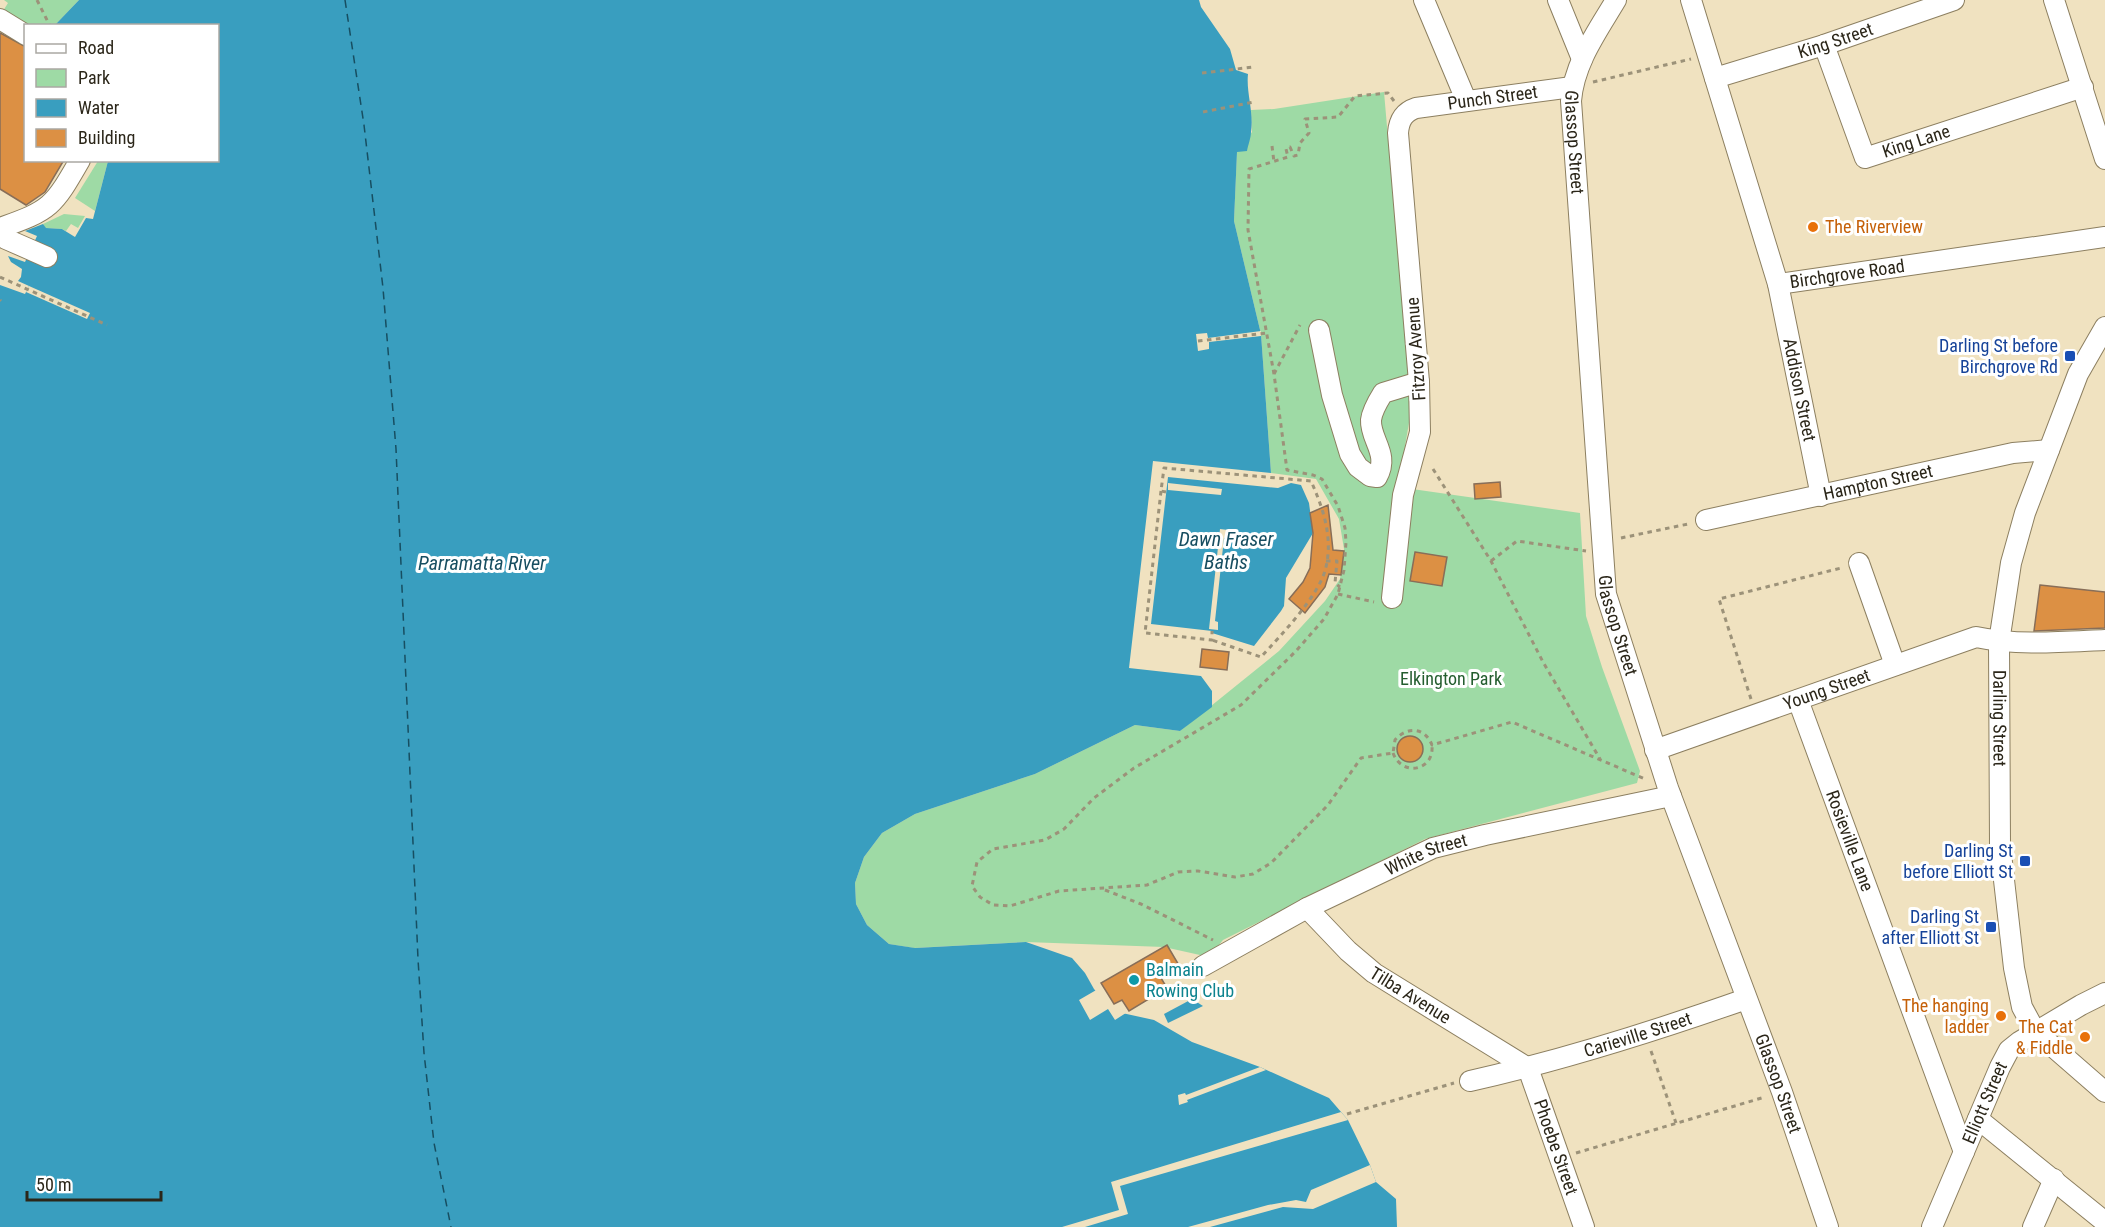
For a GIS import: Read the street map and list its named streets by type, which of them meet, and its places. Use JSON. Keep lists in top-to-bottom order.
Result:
{
  "streets": {
    "street": [
      "King Street",
      "Punch Street",
      "King Lane",
      "Glassop Street",
      "Birchgrove Road",
      "Fitzroy Avenue",
      "Addison Street",
      "Hampton Street",
      "Young Street",
      "Darling Street",
      "Rosieville Lane",
      "White Street",
      "Tilba Avenue",
      "Carieville Street",
      "Elliott Street",
      "Phoebe Street"
    ]
  },
  "crossings": [
    ["King Street", "King Lane"],
    ["King Street", "Birchgrove Road"],
    ["Punch Street", "Glassop Street"],
    ["Punch Street", "Fitzroy Avenue"],
    ["Glassop Street", "Young Street"],
    ["Glassop Street", "White Street"],
    ["Glassop Street", "Carieville Street"],
    ["Birchgrove Road", "Addison Street"],
    ["Addison Street", "Hampton Street"],
    ["Hampton Street", "Darling Street"],
    ["Young Street", "Darling Street"],
    ["Young Street", "Rosieville Lane"],
    ["Darling Street", "Elliott Street"],
    ["Rosieville Lane", "Elliott Street"],
    ["White Street", "Tilba Avenue"],
    ["Tilba Avenue", "Carieville Street"],
    ["Tilba Avenue", "Phoebe Street"],
    ["Carieville Street", "Phoebe Street"]
  ],
  "water": ["Dawn Fraser Baths", "Parramatta River"],
  "parks": ["Elkington Park"],
  "places": {
    "other": [
      "The Riverview",
      "Balmain Rowing Club",
      "The hanging ladder",
      "The Cat & Fiddle"
    ],
    "transit": ["Darling St before Birchgrove Rd", "Darling St before Elliott St", "Darling St after Elliott St"]
  },
  "legend": [
    "Road",
    "Park",
    "Water",
    "Building"
  ],
  "scale_bar": "50 m"
}
